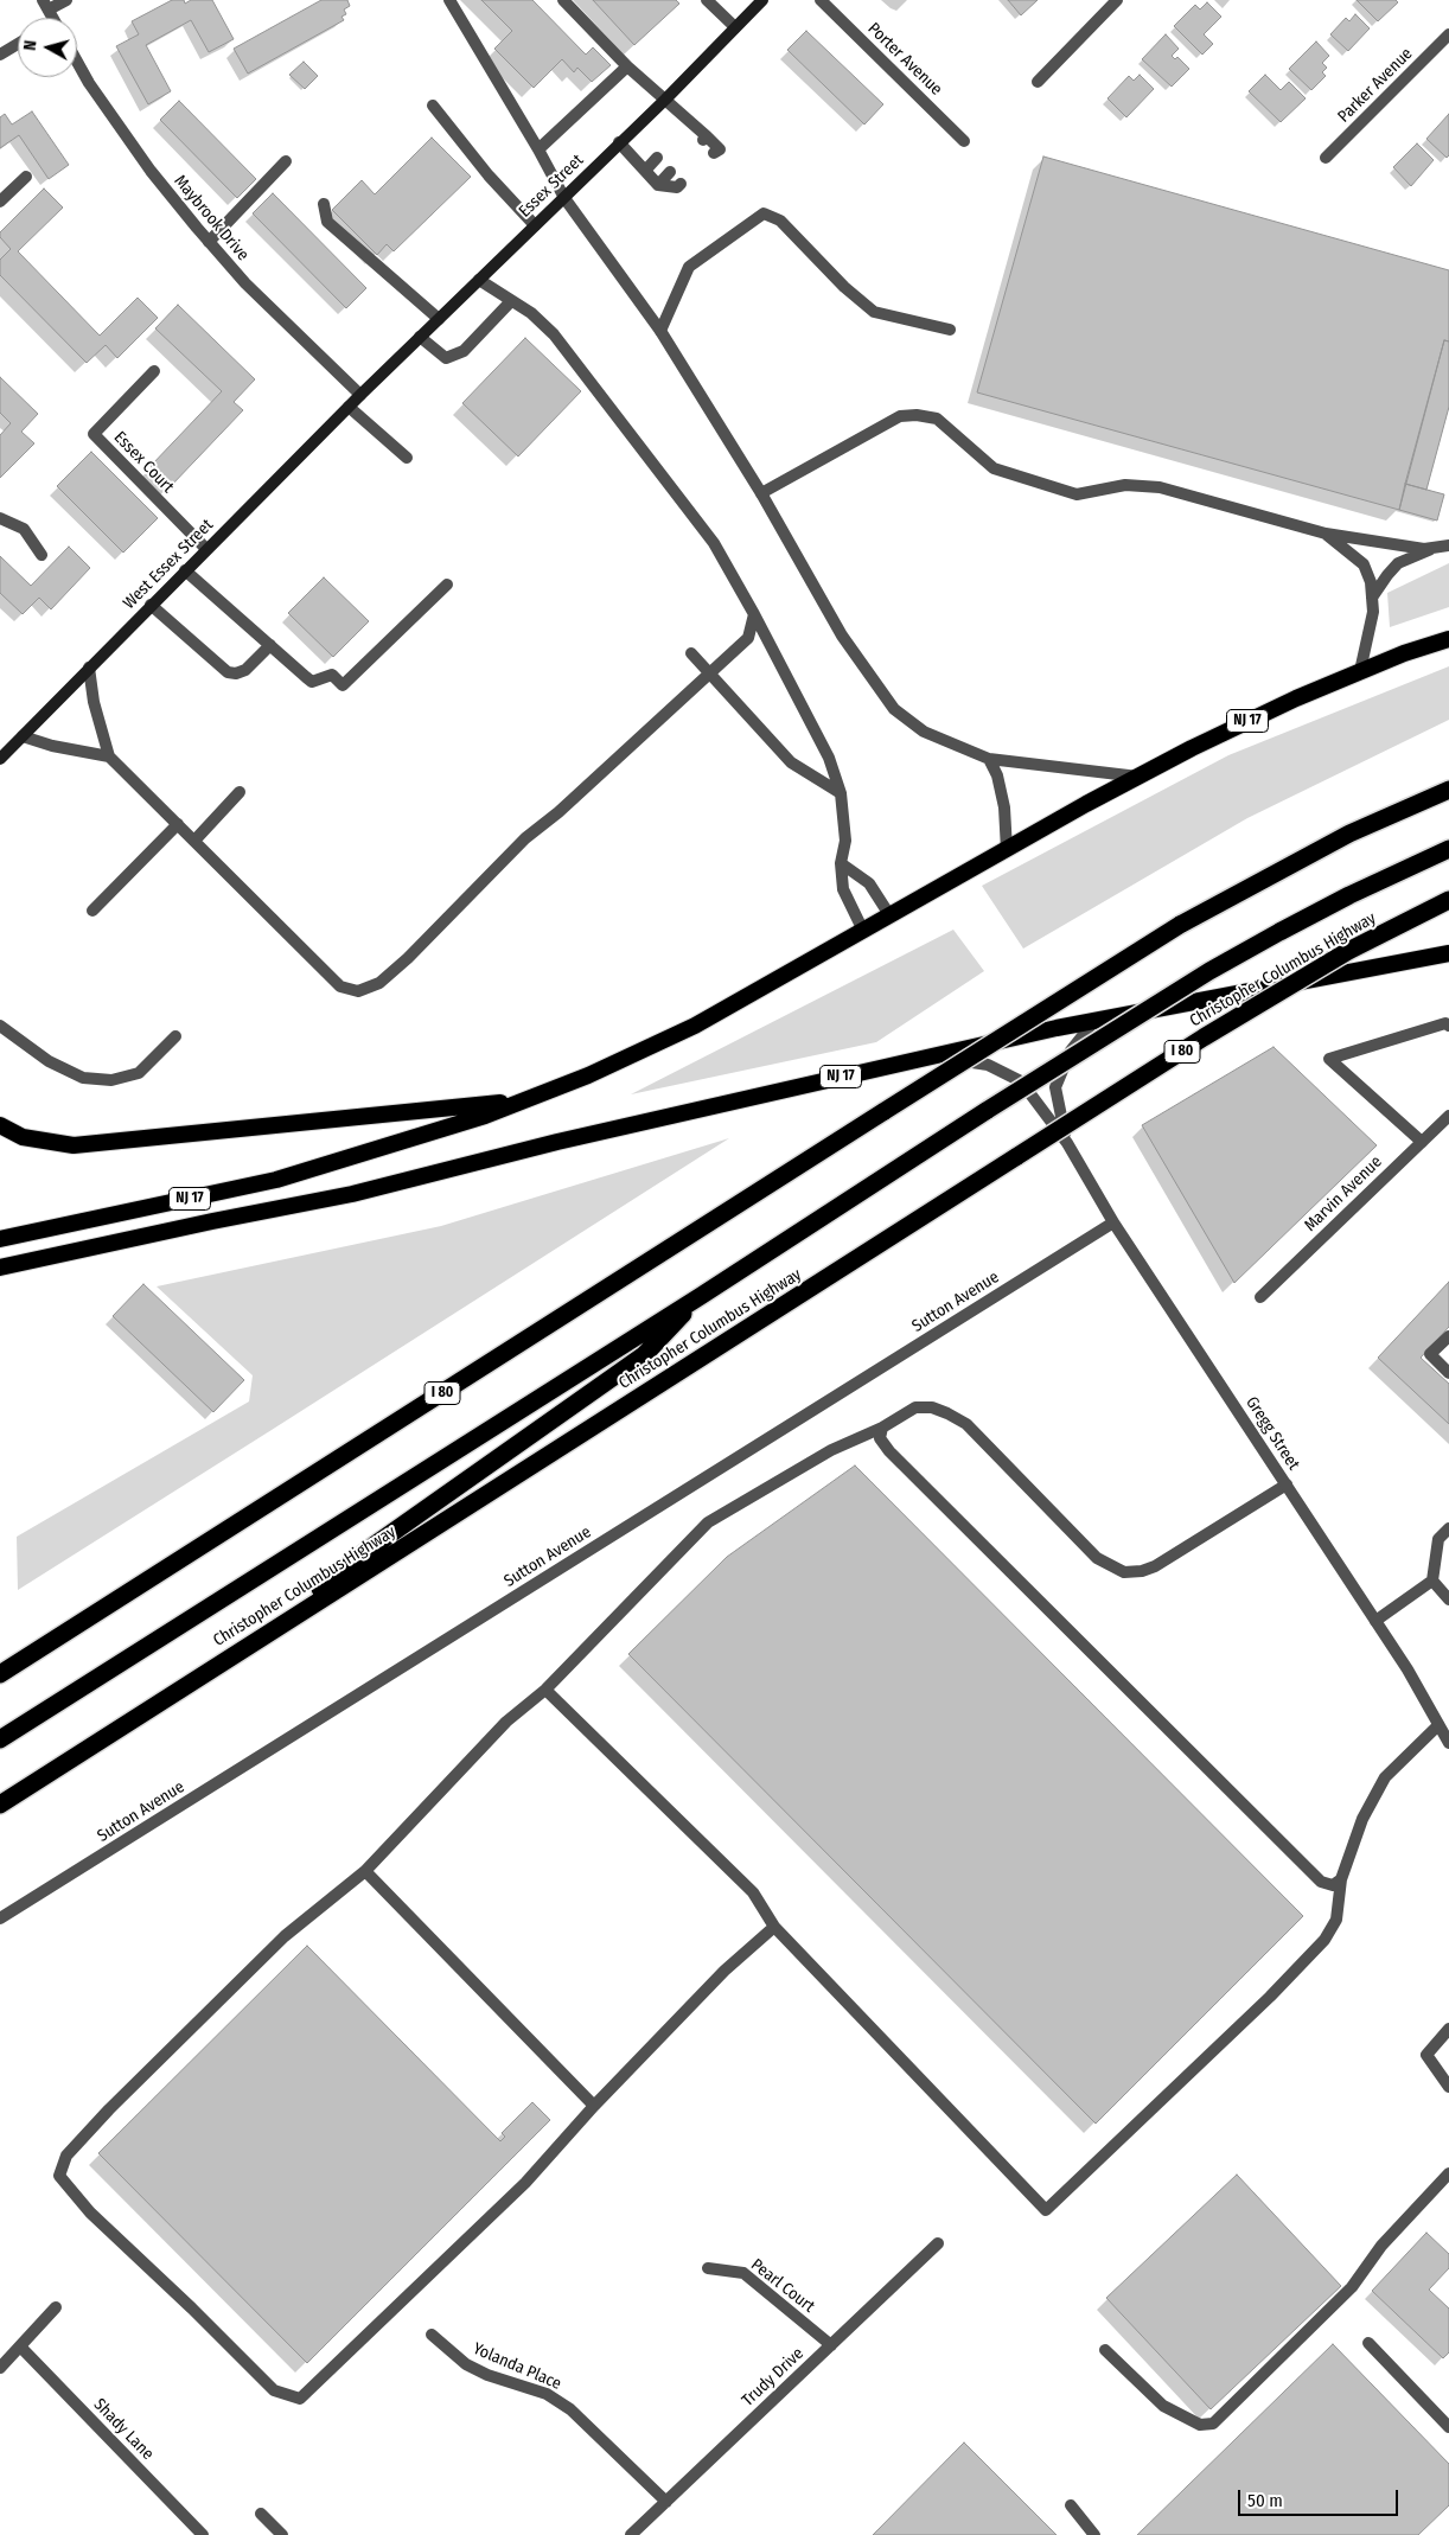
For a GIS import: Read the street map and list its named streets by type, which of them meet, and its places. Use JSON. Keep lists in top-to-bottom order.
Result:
{
  "streets": {
    "highway": ["NJ 17", "Christopher Columbus Highway", "I 80"],
    "main road": ["Essex Street", "West Essex Street"],
    "street": [
      "Porter Avenue",
      "Parker Avenue",
      "Maybrook Drive",
      "Essex Court",
      "Marvin Avenue",
      "Sutton Avenue",
      "Gregg Street",
      "Pearl Court",
      "Yolanda Place",
      "Trudy Drive",
      "Shady Lane"
    ]
  },
  "crossings": [
    ["Essex Street", "Maybrook Drive"],
    ["Essex Street", "West Essex Street"],
    ["Maybrook Drive", "West Essex Street"],
    ["Essex Court", "West Essex Street"],
    ["NJ 17", "Gregg Street"],
    ["Sutton Avenue", "Gregg Street"],
    ["Pearl Court", "Trudy Drive"],
    ["Yolanda Place", "Trudy Drive"]
  ],
  "scale_bar": "50 m",
  "north": "left"
}
